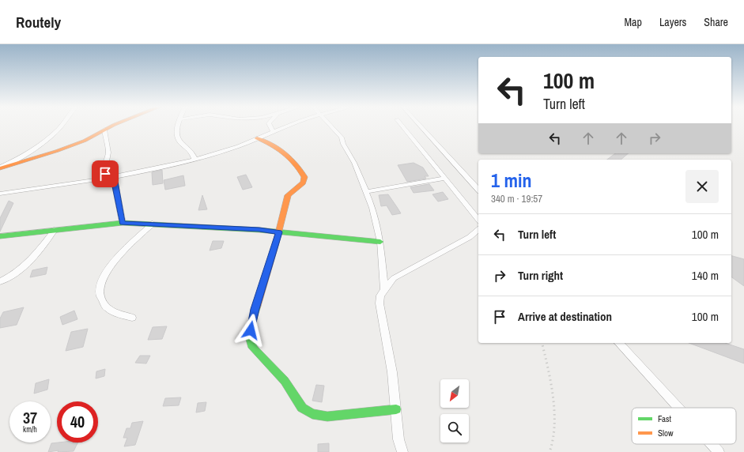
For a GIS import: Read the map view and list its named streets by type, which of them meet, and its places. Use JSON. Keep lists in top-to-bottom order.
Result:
{
  "legend": ["Fast", "Slow"],
  "north": "bottom left",
  "page": {
    "header": "Routely",
    "nav": ["Map", "Layers", "Share"],
    "turn": ["100 m", "Turn left"],
    "heading": ["1 min", "340 m · 19:57"],
    "list": [
      {
        "name": "Turn left",
        "value": "100 m"
      },
      {
        "name": "Turn right",
        "value": "140 m"
      },
      {
        "name": "Arrive at destination",
        "value": "100 m"
      }
    ],
    "speed": "37 km/h",
    "limit": "40"
  }
}
